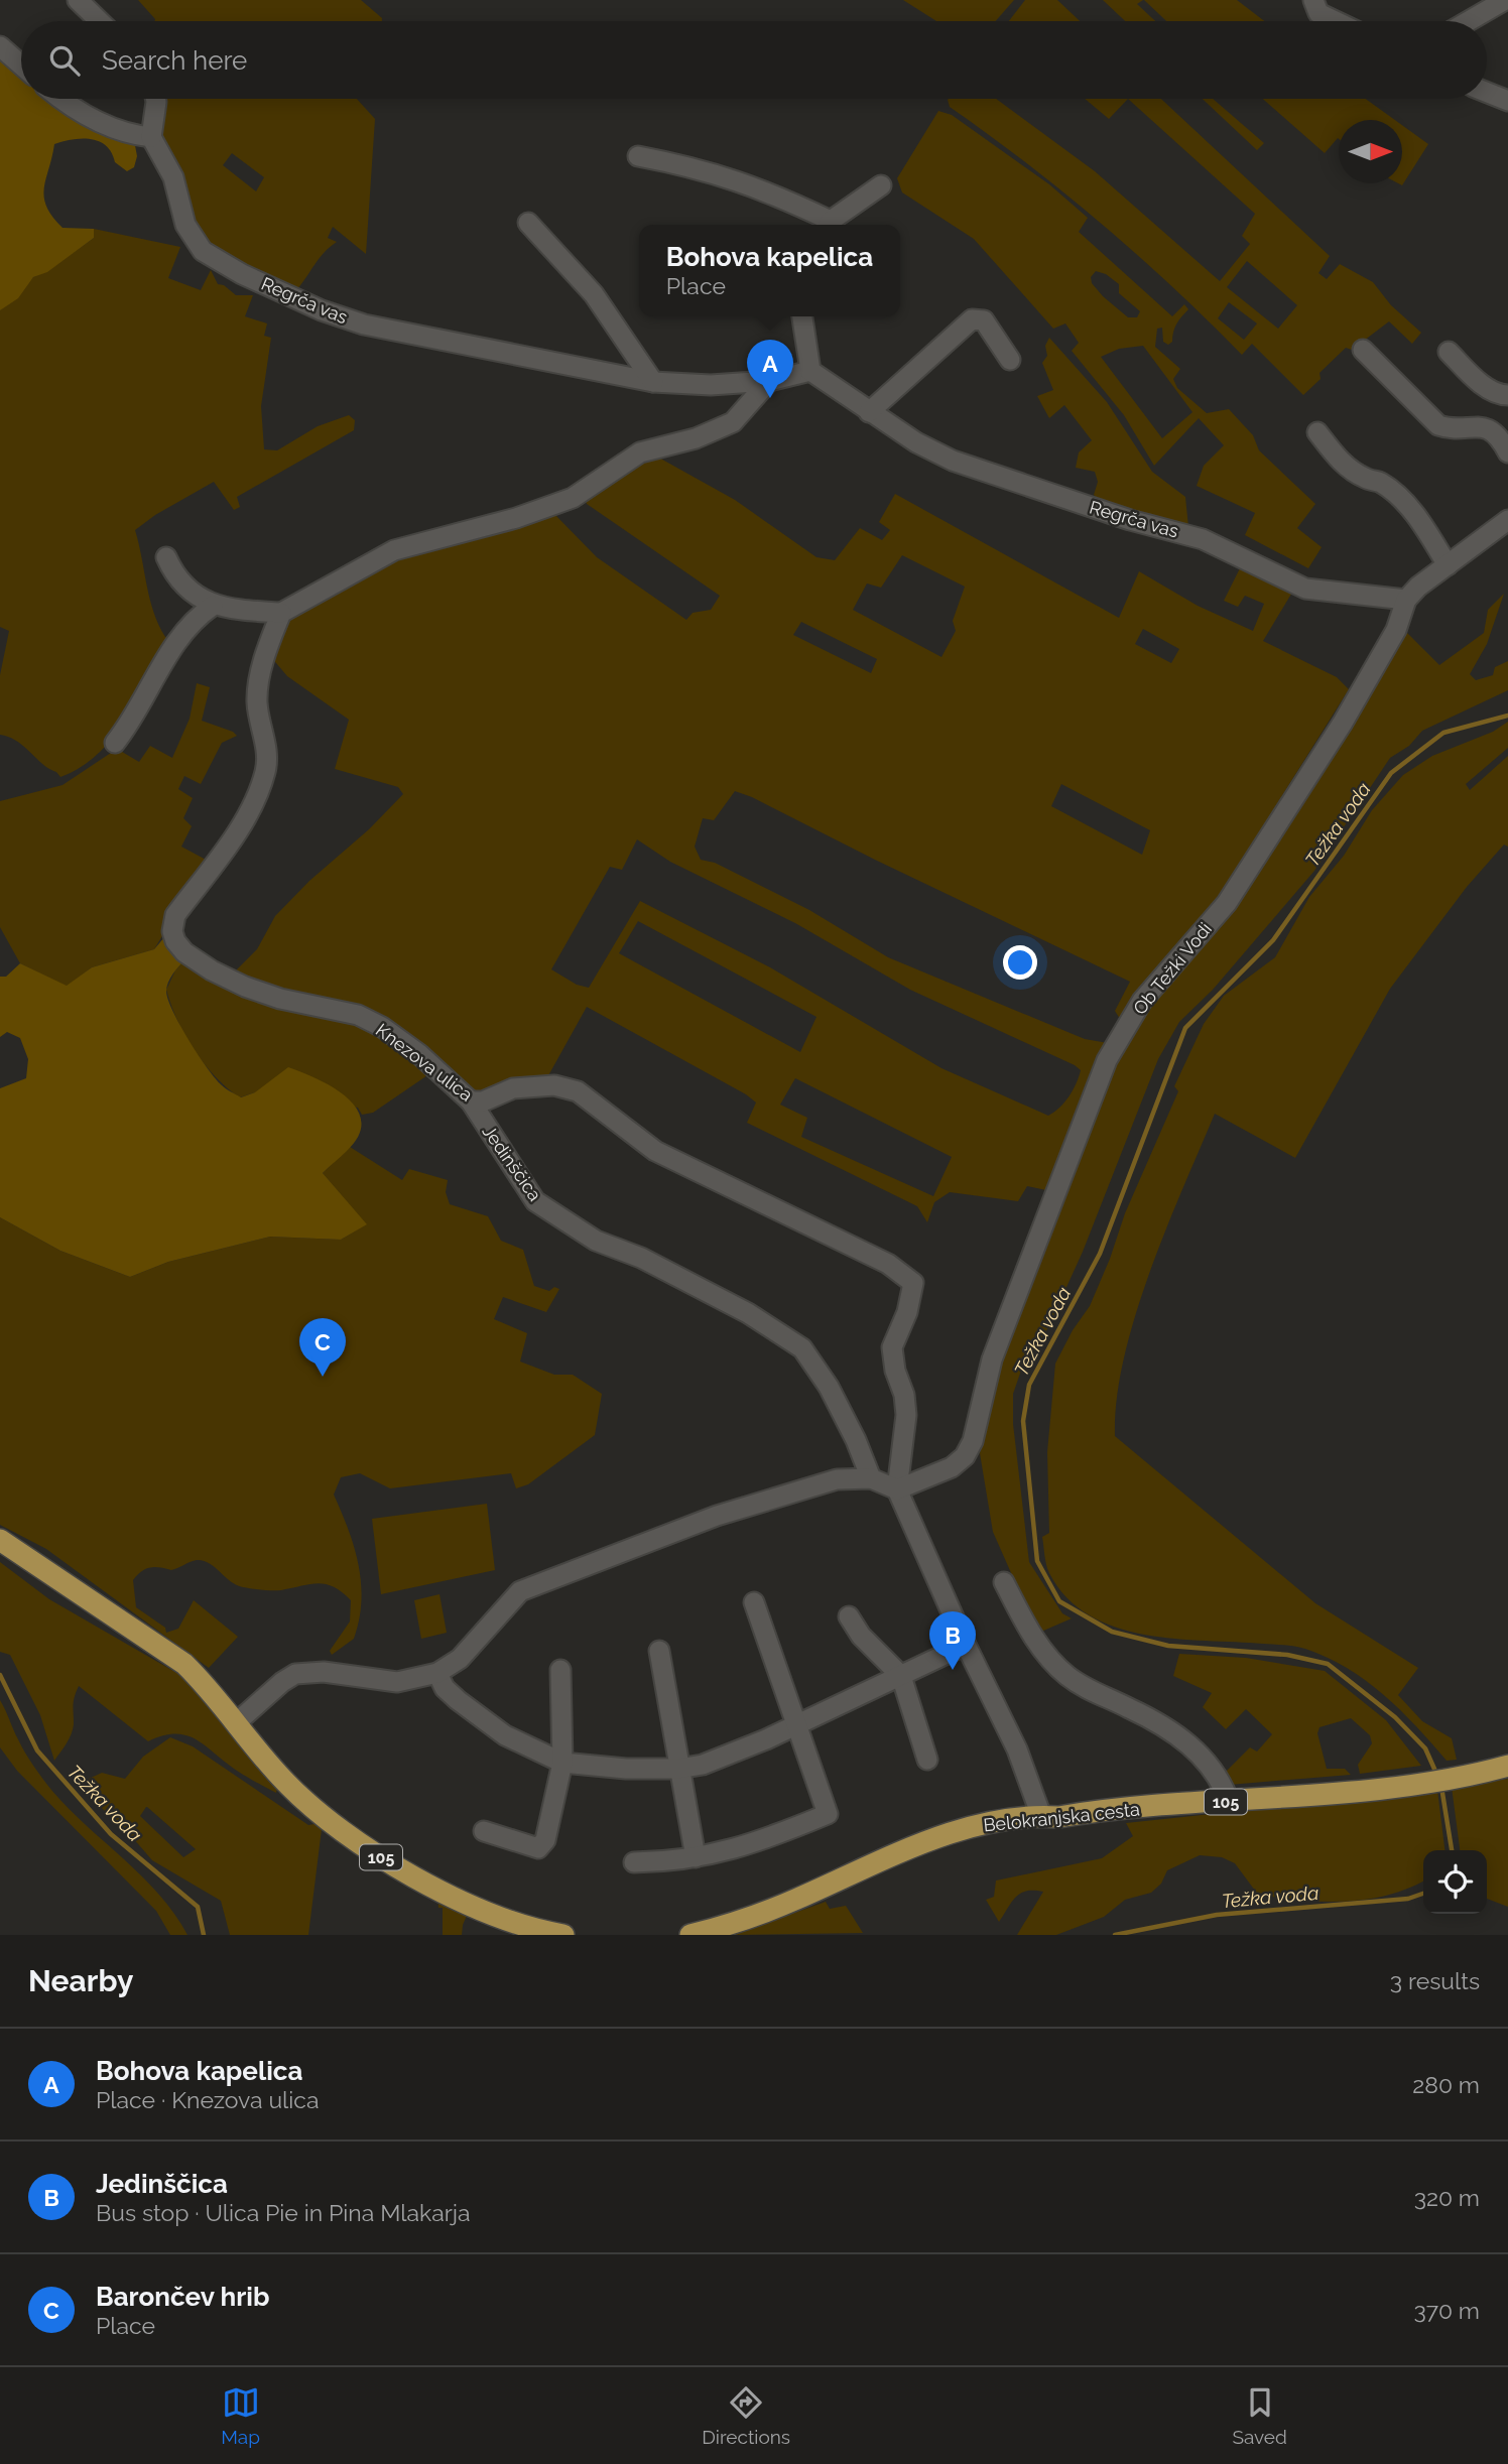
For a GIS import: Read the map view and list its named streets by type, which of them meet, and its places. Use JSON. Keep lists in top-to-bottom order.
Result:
{
  "streets": {
    "main road": ["105", "Belokranjska cesta"],
    "street": [
      "Regrča vas",
      "Ob Težki Vodi",
      "Knezova ulica",
      "Jedinščica"
    ]
  },
  "crossings": [
    ["Regrča vas", "Ob Težki Vodi"],
    ["Ob Težki Vodi", "Knezova ulica"],
    ["Knezova ulica", "Jedinščica"]
  ],
  "water": ["Težka voda"],
  "north": "right",
  "page": {
    "search": "Search here",
    "popup": ["Bohova kapelica", "Place"],
    "pins": ["A", "C", "B"],
    "heading": ["Nearby", "3 results"],
    "list": [
      {
        "mark": "A",
        "name": "Bohova kapelica",
        "note": "Place · Knezova ulica",
        "value": "280 m"
      },
      {
        "mark": "B",
        "name": "Jedinščica",
        "note": "Bus stop · Ulica Pie in Pina Mlakarja",
        "value": "320 m"
      },
      {
        "mark": "C",
        "name": "Barončev hrib",
        "note": "Place",
        "value": "370 m"
      }
    ],
    "nav": ["Map", "Directions", "Saved"]
  }
}
